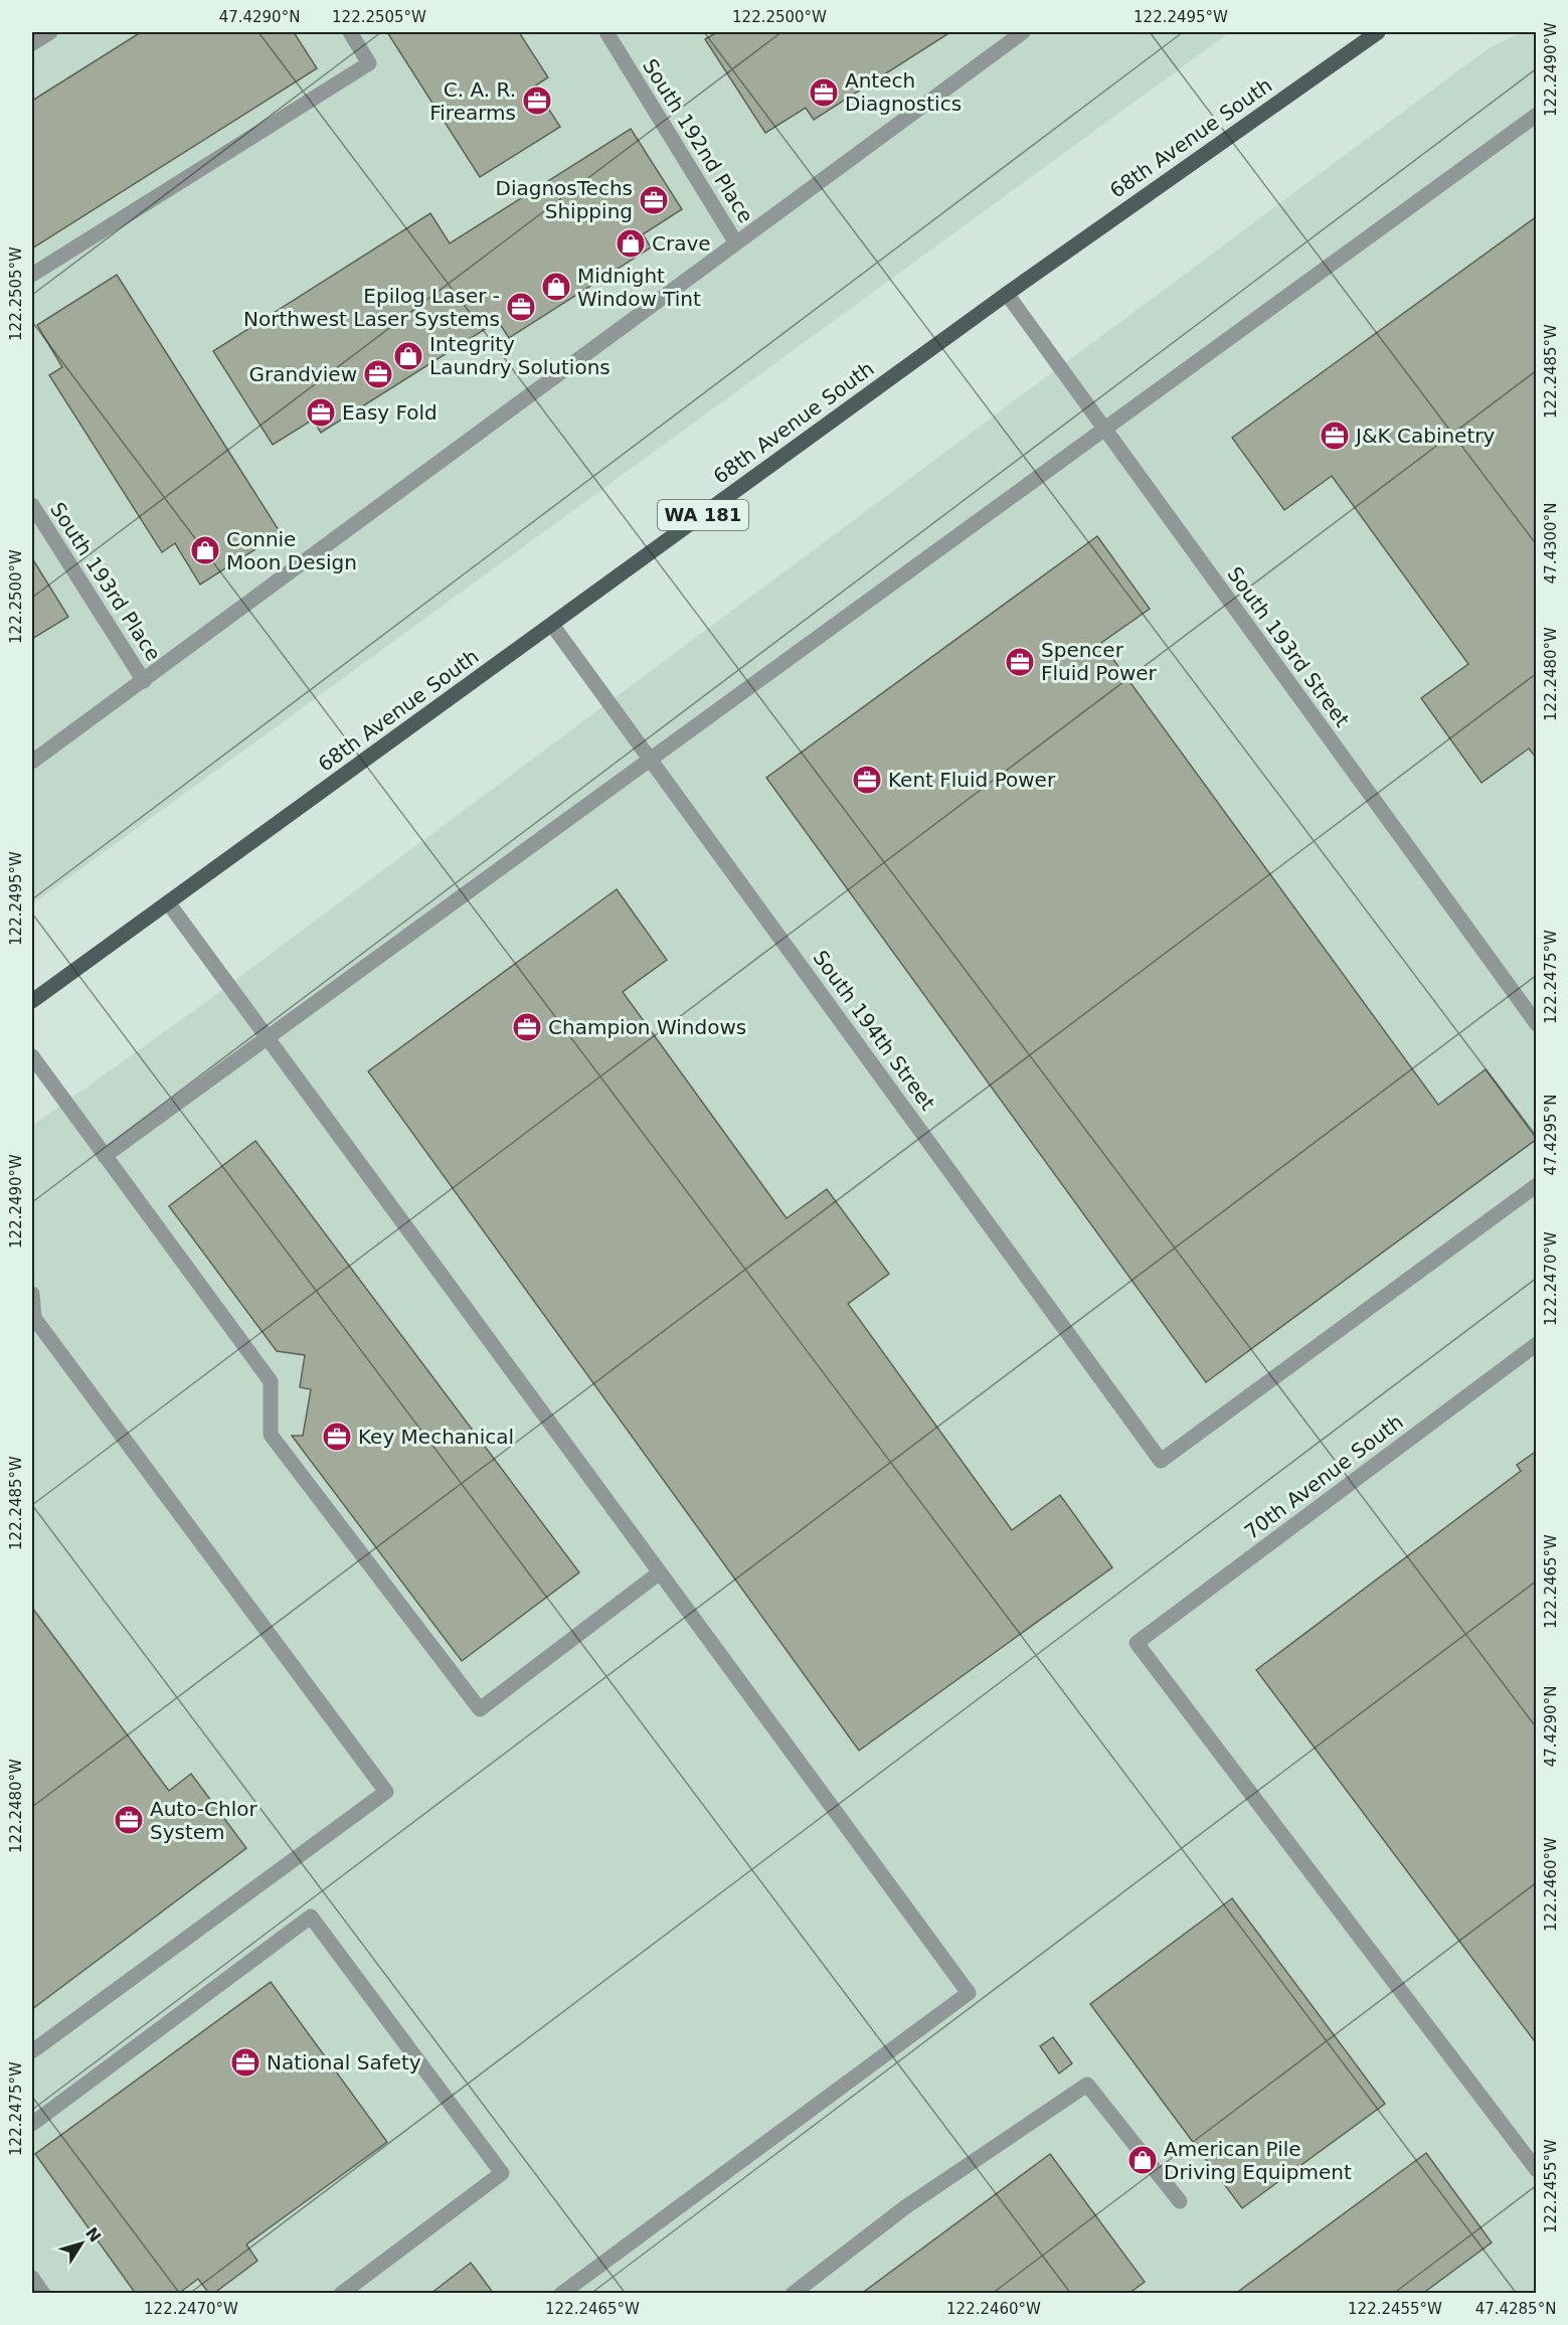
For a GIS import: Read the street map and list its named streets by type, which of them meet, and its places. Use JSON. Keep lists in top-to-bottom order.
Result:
{
  "streets": {
    "main road": ["68th Avenue South", "WA 181"],
    "lane": [
      "South 192nd Place",
      "South 193rd Place",
      "South 193rd Street",
      "South 194th Street",
      "70th Avenue South"
    ]
  },
  "crossings": [
    ["68th Avenue South", "South 193rd Street"],
    ["68th Avenue South", "South 194th Street"]
  ],
  "places": {
    "office": [
      "Antech Diagnostics",
      "C. A. R. Firearms",
      "DiagnosTechs Shipping",
      "Epilog Laser - Northwest Laser Systems",
      "Grandview",
      "Easy Fold",
      "J&K Cabinetry",
      "Spencer Fluid Power",
      "Kent Fluid Power",
      "Champion Windows",
      "Key Mechanical",
      "Auto-Chlor System",
      "National Safety"
    ],
    "shop": [
      "Crave",
      "Midnight Window Tint",
      "Integrity Laundry Solutions",
      "Connie Moon Design",
      "American Pile Driving Equipment"
    ]
  },
  "north": "top right",
  "coordinates": [
    "47.4290°N",
    "122.2505°W",
    "122.2500°W",
    "122.2495°W",
    "122.2490°W",
    "122.2485°W",
    "47.4300°N",
    "122.2480°W",
    "122.2475°W",
    "47.4295°N",
    "122.2470°W",
    "122.2465°W",
    "122.2460°W",
    "122.2455°W",
    "47.4285°N"
  ]
}
